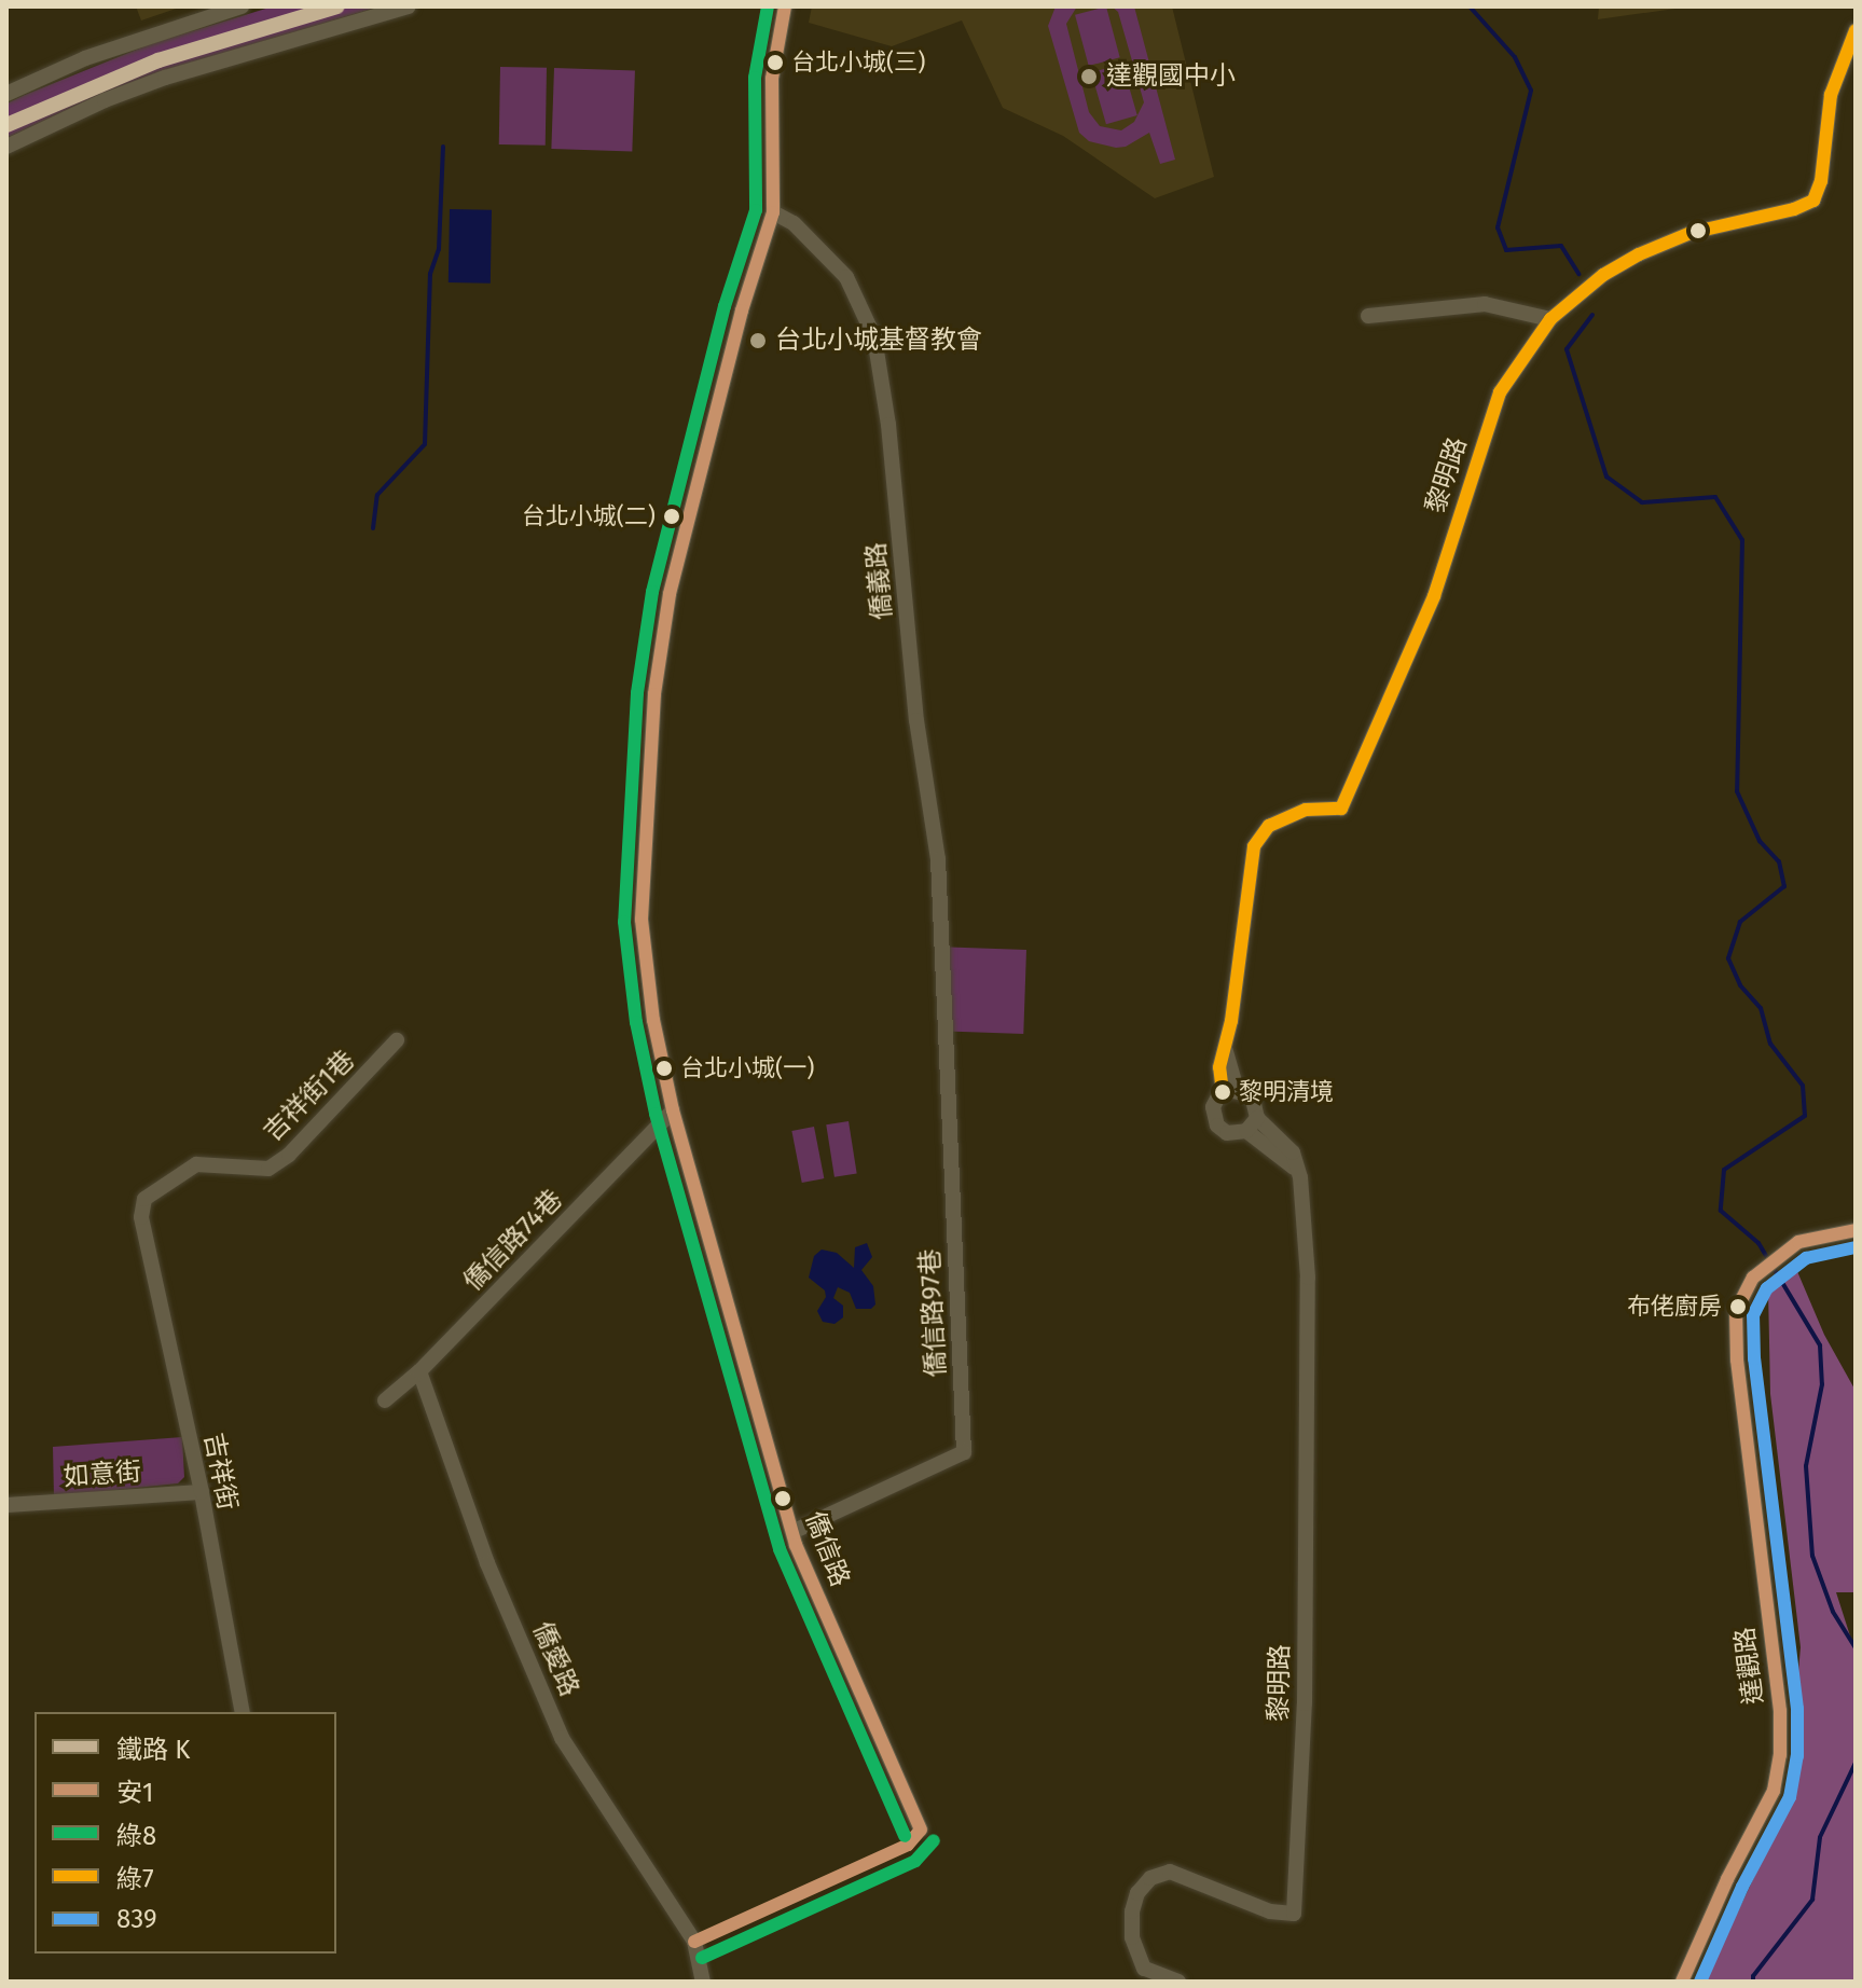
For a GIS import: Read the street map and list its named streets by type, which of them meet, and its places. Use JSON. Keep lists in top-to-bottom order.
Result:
{
  "streets": {
    "street": [
      "黎明路",
      "僑義路",
      "吉祥街1巷",
      "僑信路74巷",
      "僑信路97巷",
      "吉祥街",
      "如意街",
      "僑信路",
      "僑愛路",
      "達觀路"
    ]
  },
  "crossings": [
    ["僑義路", "僑信路97巷"],
    ["僑義路", "僑信路"],
    ["吉祥街1巷", "吉祥街"],
    ["僑信路74巷", "僑信路"],
    ["僑信路74巷", "僑愛路"],
    ["僑信路97巷", "僑信路"],
    ["吉祥街", "如意街"]
  ],
  "places": [
    "台北小城(三)",
    "達觀國中小",
    "台北小城基督教會",
    "台北小城(二)",
    "台北小城(一)",
    "黎明清境",
    "布佬廚房"
  ],
  "lines": [
    "rail line K",
    "transit line 安1",
    "transit line 綠8",
    "transit line 綠7",
    "transit line 839"
  ],
  "legend": [
    "鐵路 K",
    "安1",
    "綠8",
    "綠7",
    "839"
  ]
}
